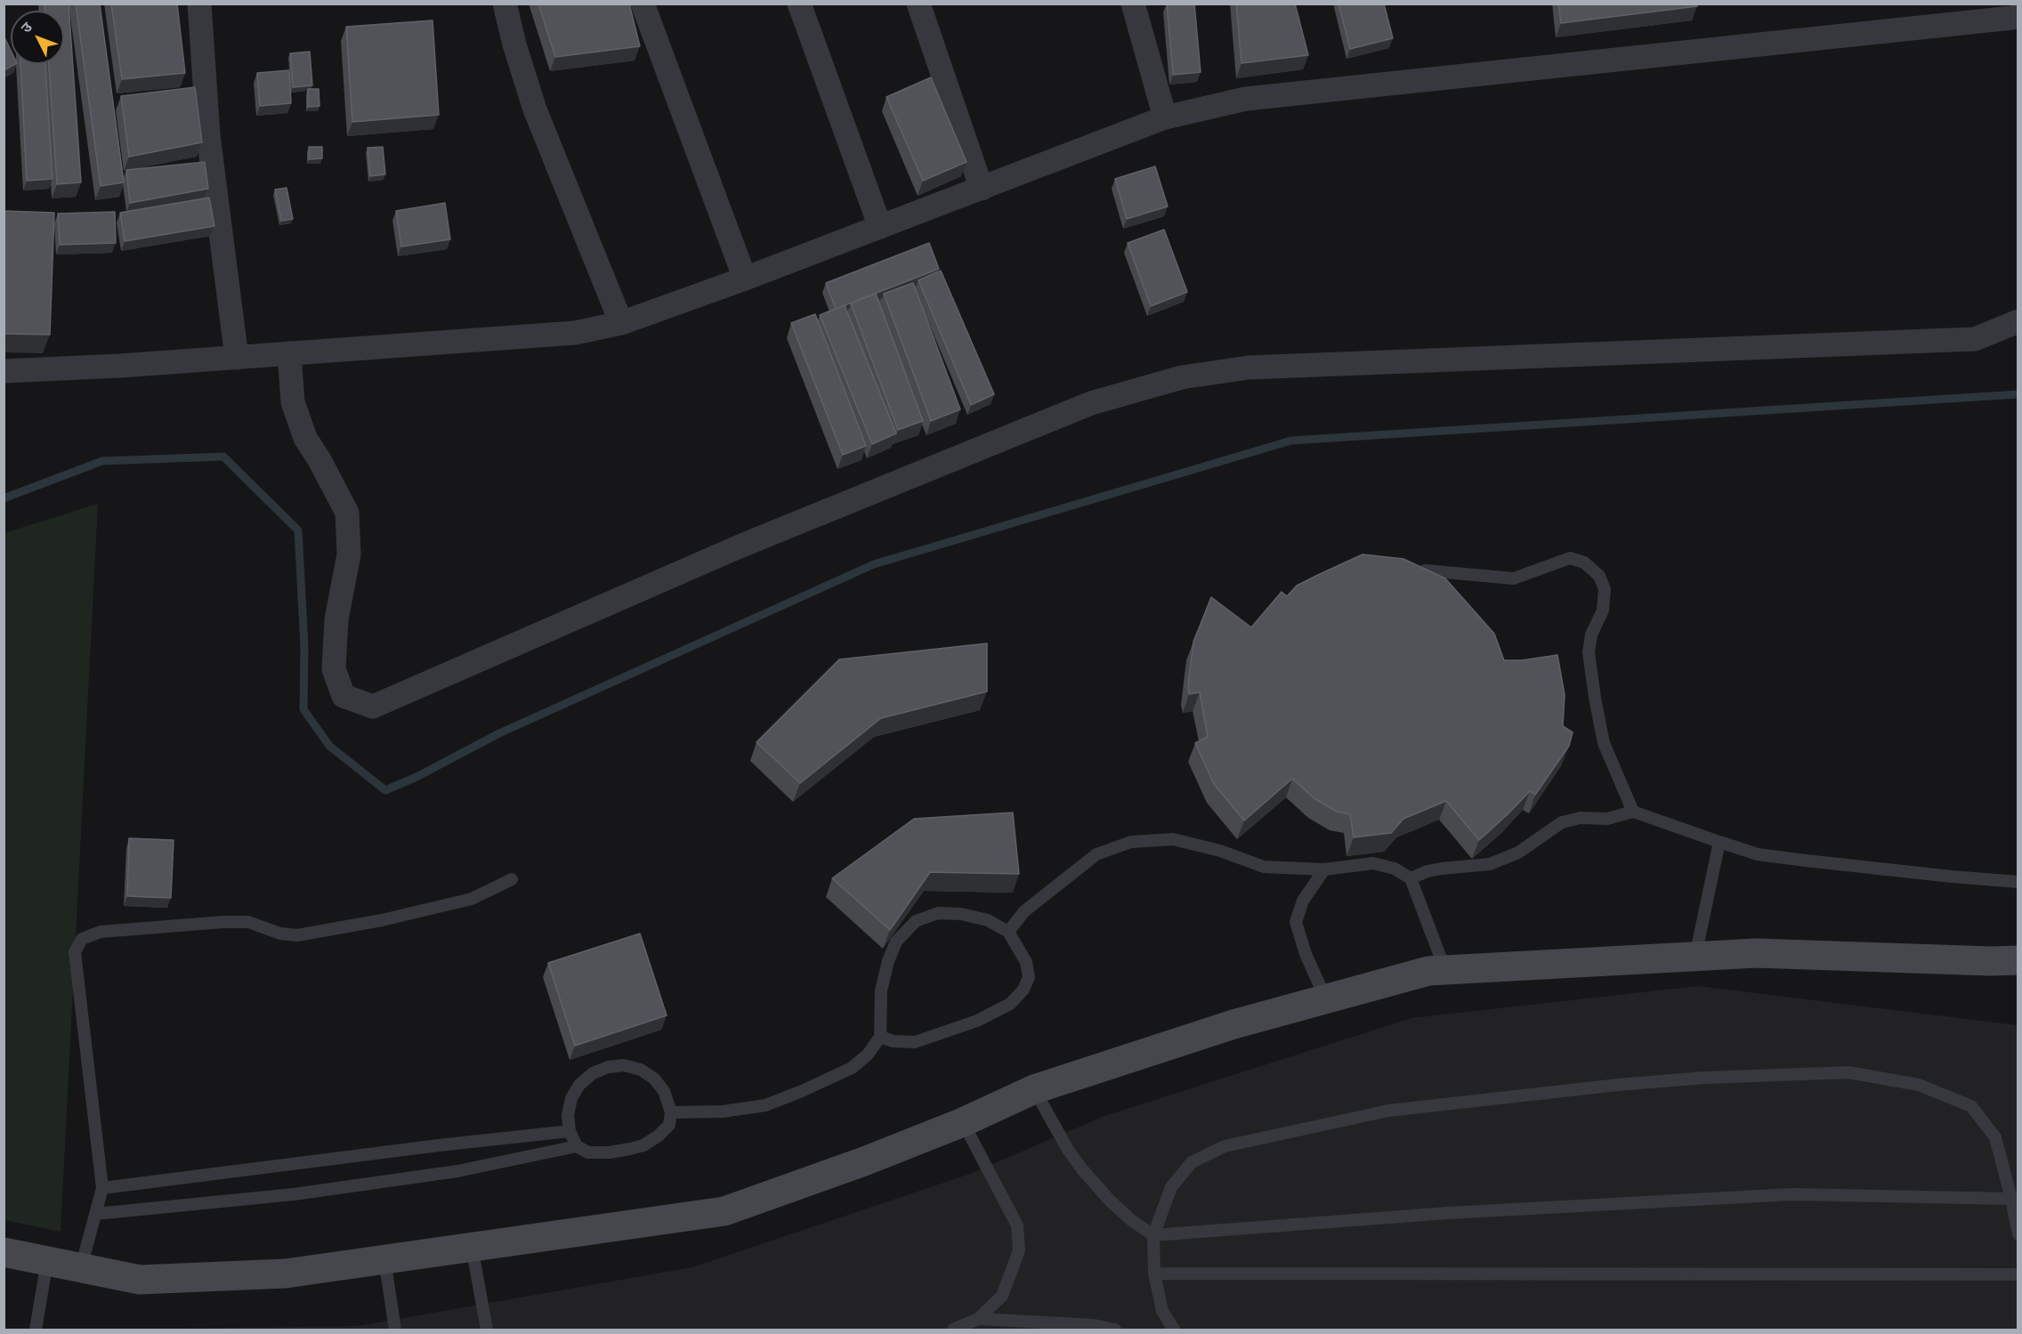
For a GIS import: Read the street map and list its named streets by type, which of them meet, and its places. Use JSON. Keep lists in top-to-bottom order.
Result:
{
  "north": "top left"
}
